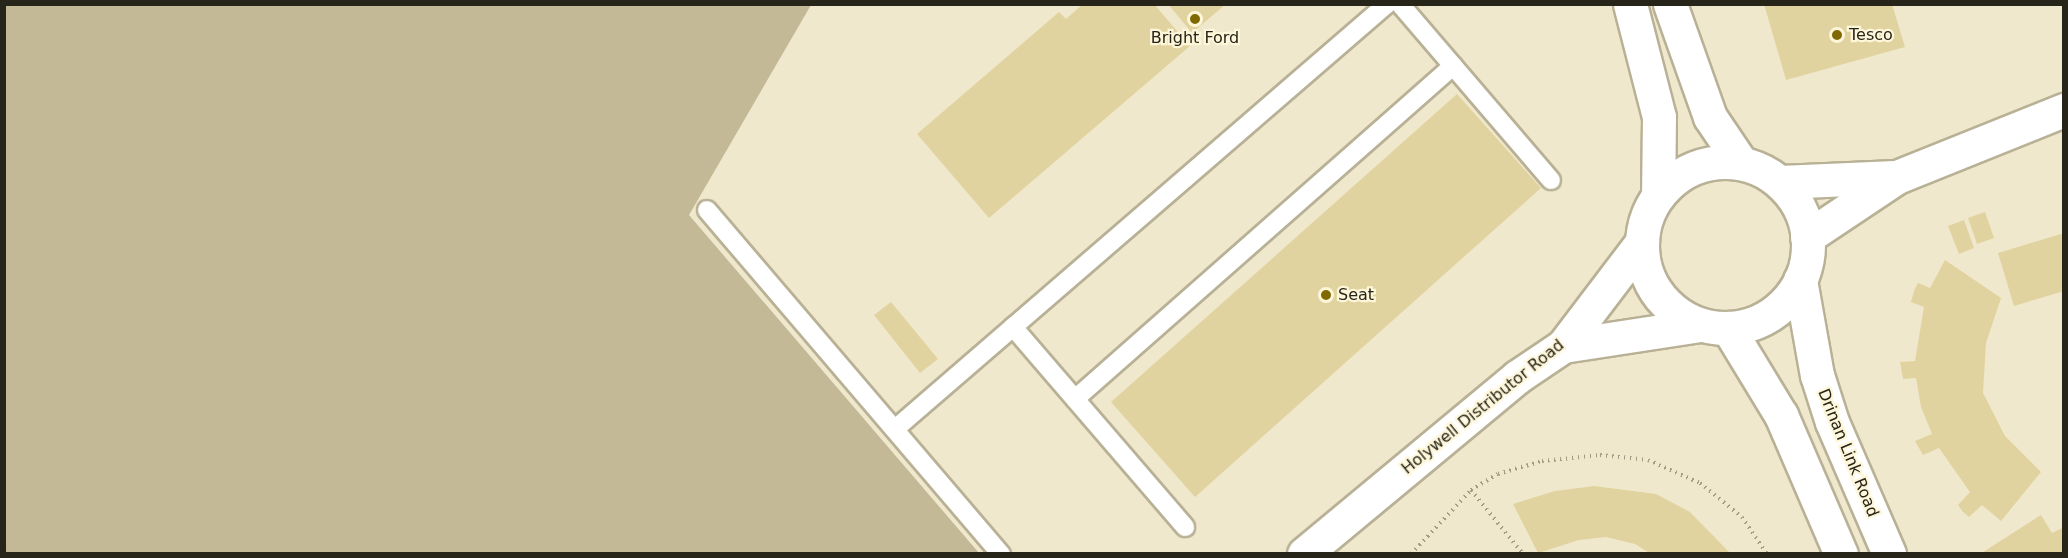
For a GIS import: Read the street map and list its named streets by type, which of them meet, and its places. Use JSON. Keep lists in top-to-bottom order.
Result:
{
  "streets": {
    "main road": ["Holywell Distributor Road", "Drinan Link Road"]
  },
  "crossings": [
    ["Holywell Distributor Road", "Drinan Link Road"]
  ],
  "places": ["Bright Ford", "Tesco", "Seat"]
}
